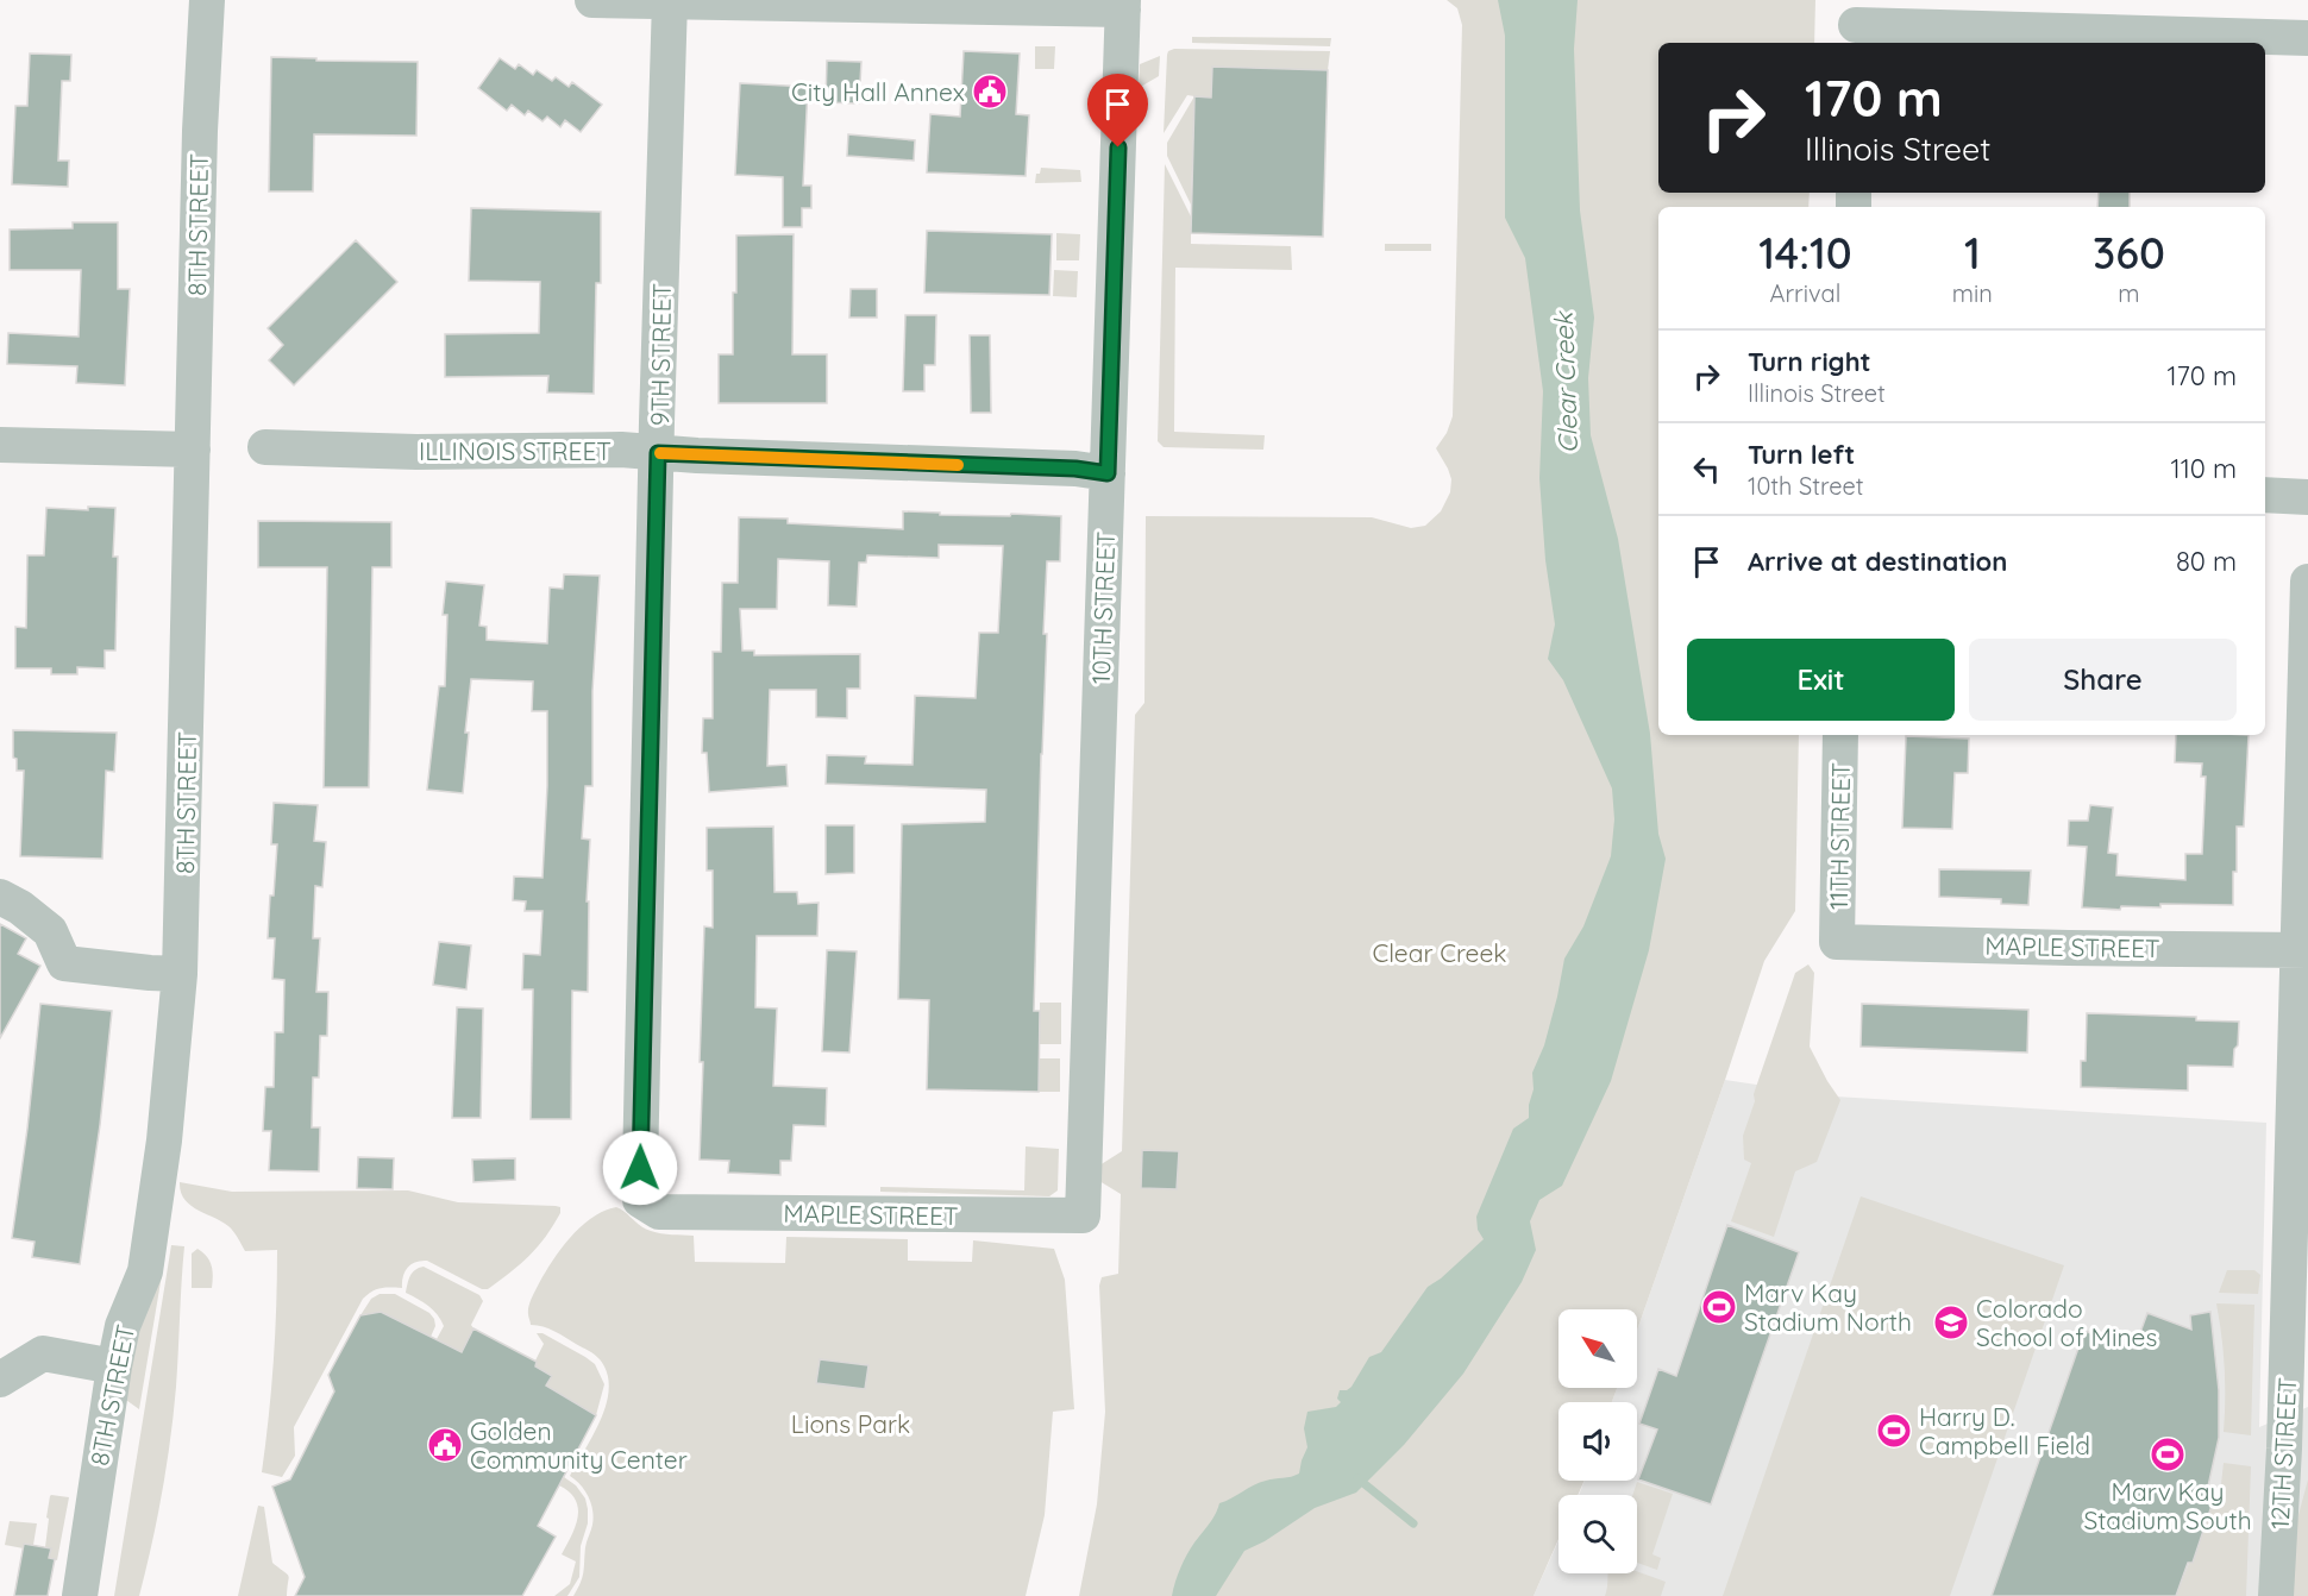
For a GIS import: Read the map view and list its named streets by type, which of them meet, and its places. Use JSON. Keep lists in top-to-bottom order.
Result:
{
  "streets": {
    "street": [
      "8TH STREET",
      "9TH STREET",
      "ILLINOIS STREET",
      "10TH STREET",
      "11TH STREET",
      "MAPLE STREET",
      "12TH STREET"
    ]
  },
  "crossings": [
    ["9TH STREET", "ILLINOIS STREET"],
    ["9TH STREET", "MAPLE STREET"],
    ["ILLINOIS STREET", "10TH STREET"],
    ["10TH STREET", "MAPLE STREET"],
    ["11TH STREET", "MAPLE STREET"],
    ["MAPLE STREET", "12TH STREET"]
  ],
  "water": ["Clear Creek"],
  "parks": ["Clear Creek", "Lions Park"],
  "places": {
    "public building": ["City Hall Annex", "Golden Community Center"],
    "sports": ["Marv Kay Stadium North", "Harry D. Campbell Field", "Marv Kay Stadium South"],
    "school or university": ["Colorado School of Mines"]
  },
  "north": "top left",
  "page": {
    "turn": ["170 m", "Illinois Street"],
    "eta": [
      "14:10",
      "Arrival",
      "1",
      "min",
      "360",
      "m"
    ],
    "list": [
      {
        "name": "Turn right",
        "note": "Illinois Street",
        "value": "170 m"
      },
      {
        "name": "Turn left",
        "note": "10th Street",
        "value": "110 m"
      },
      {
        "name": "Arrive at destination",
        "value": "80 m"
      }
    ],
    "buttons": ["Exit", "Share"]
  }
}
